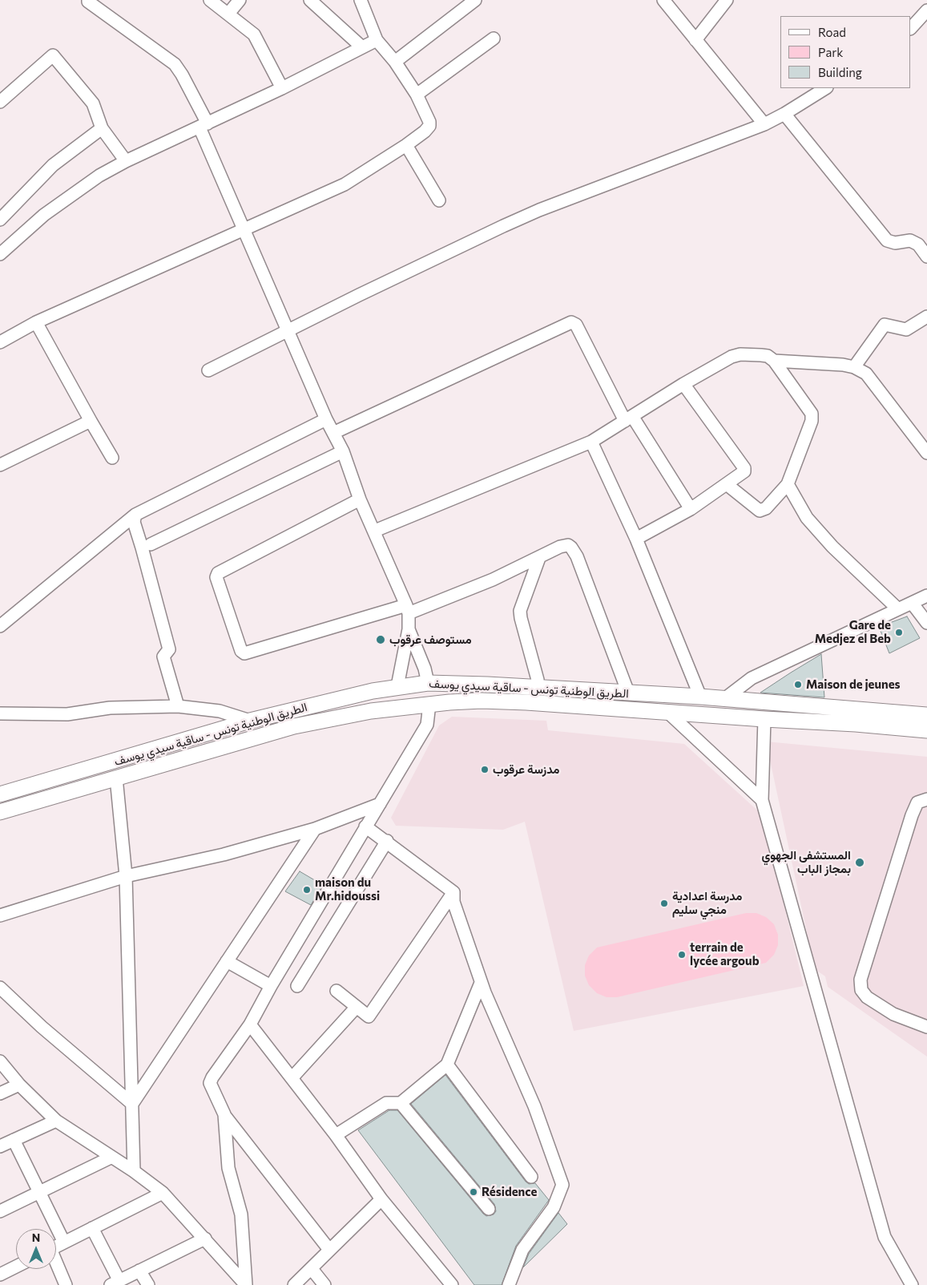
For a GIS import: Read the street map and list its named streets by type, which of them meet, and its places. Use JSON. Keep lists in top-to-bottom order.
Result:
{
  "streets": {
    "main road": ["الطريق الوطنية تونس - ساقية سيدي يوسف"]
  },
  "places": [
    "Gare de Medjez el Beb",
    "مستوصف عرقوب",
    "Maison de jeunes",
    "مدزسة عرقوب",
    "المستشفى الجهوي بمجاز الباب",
    "maison du Mr.hidoussi",
    "مدرسة اعدادية منجي سليم",
    "terrain de lycée argoub",
    "Résidence"
  ],
  "legend": ["Road", "Park", "Building"],
  "north": "top"
}
